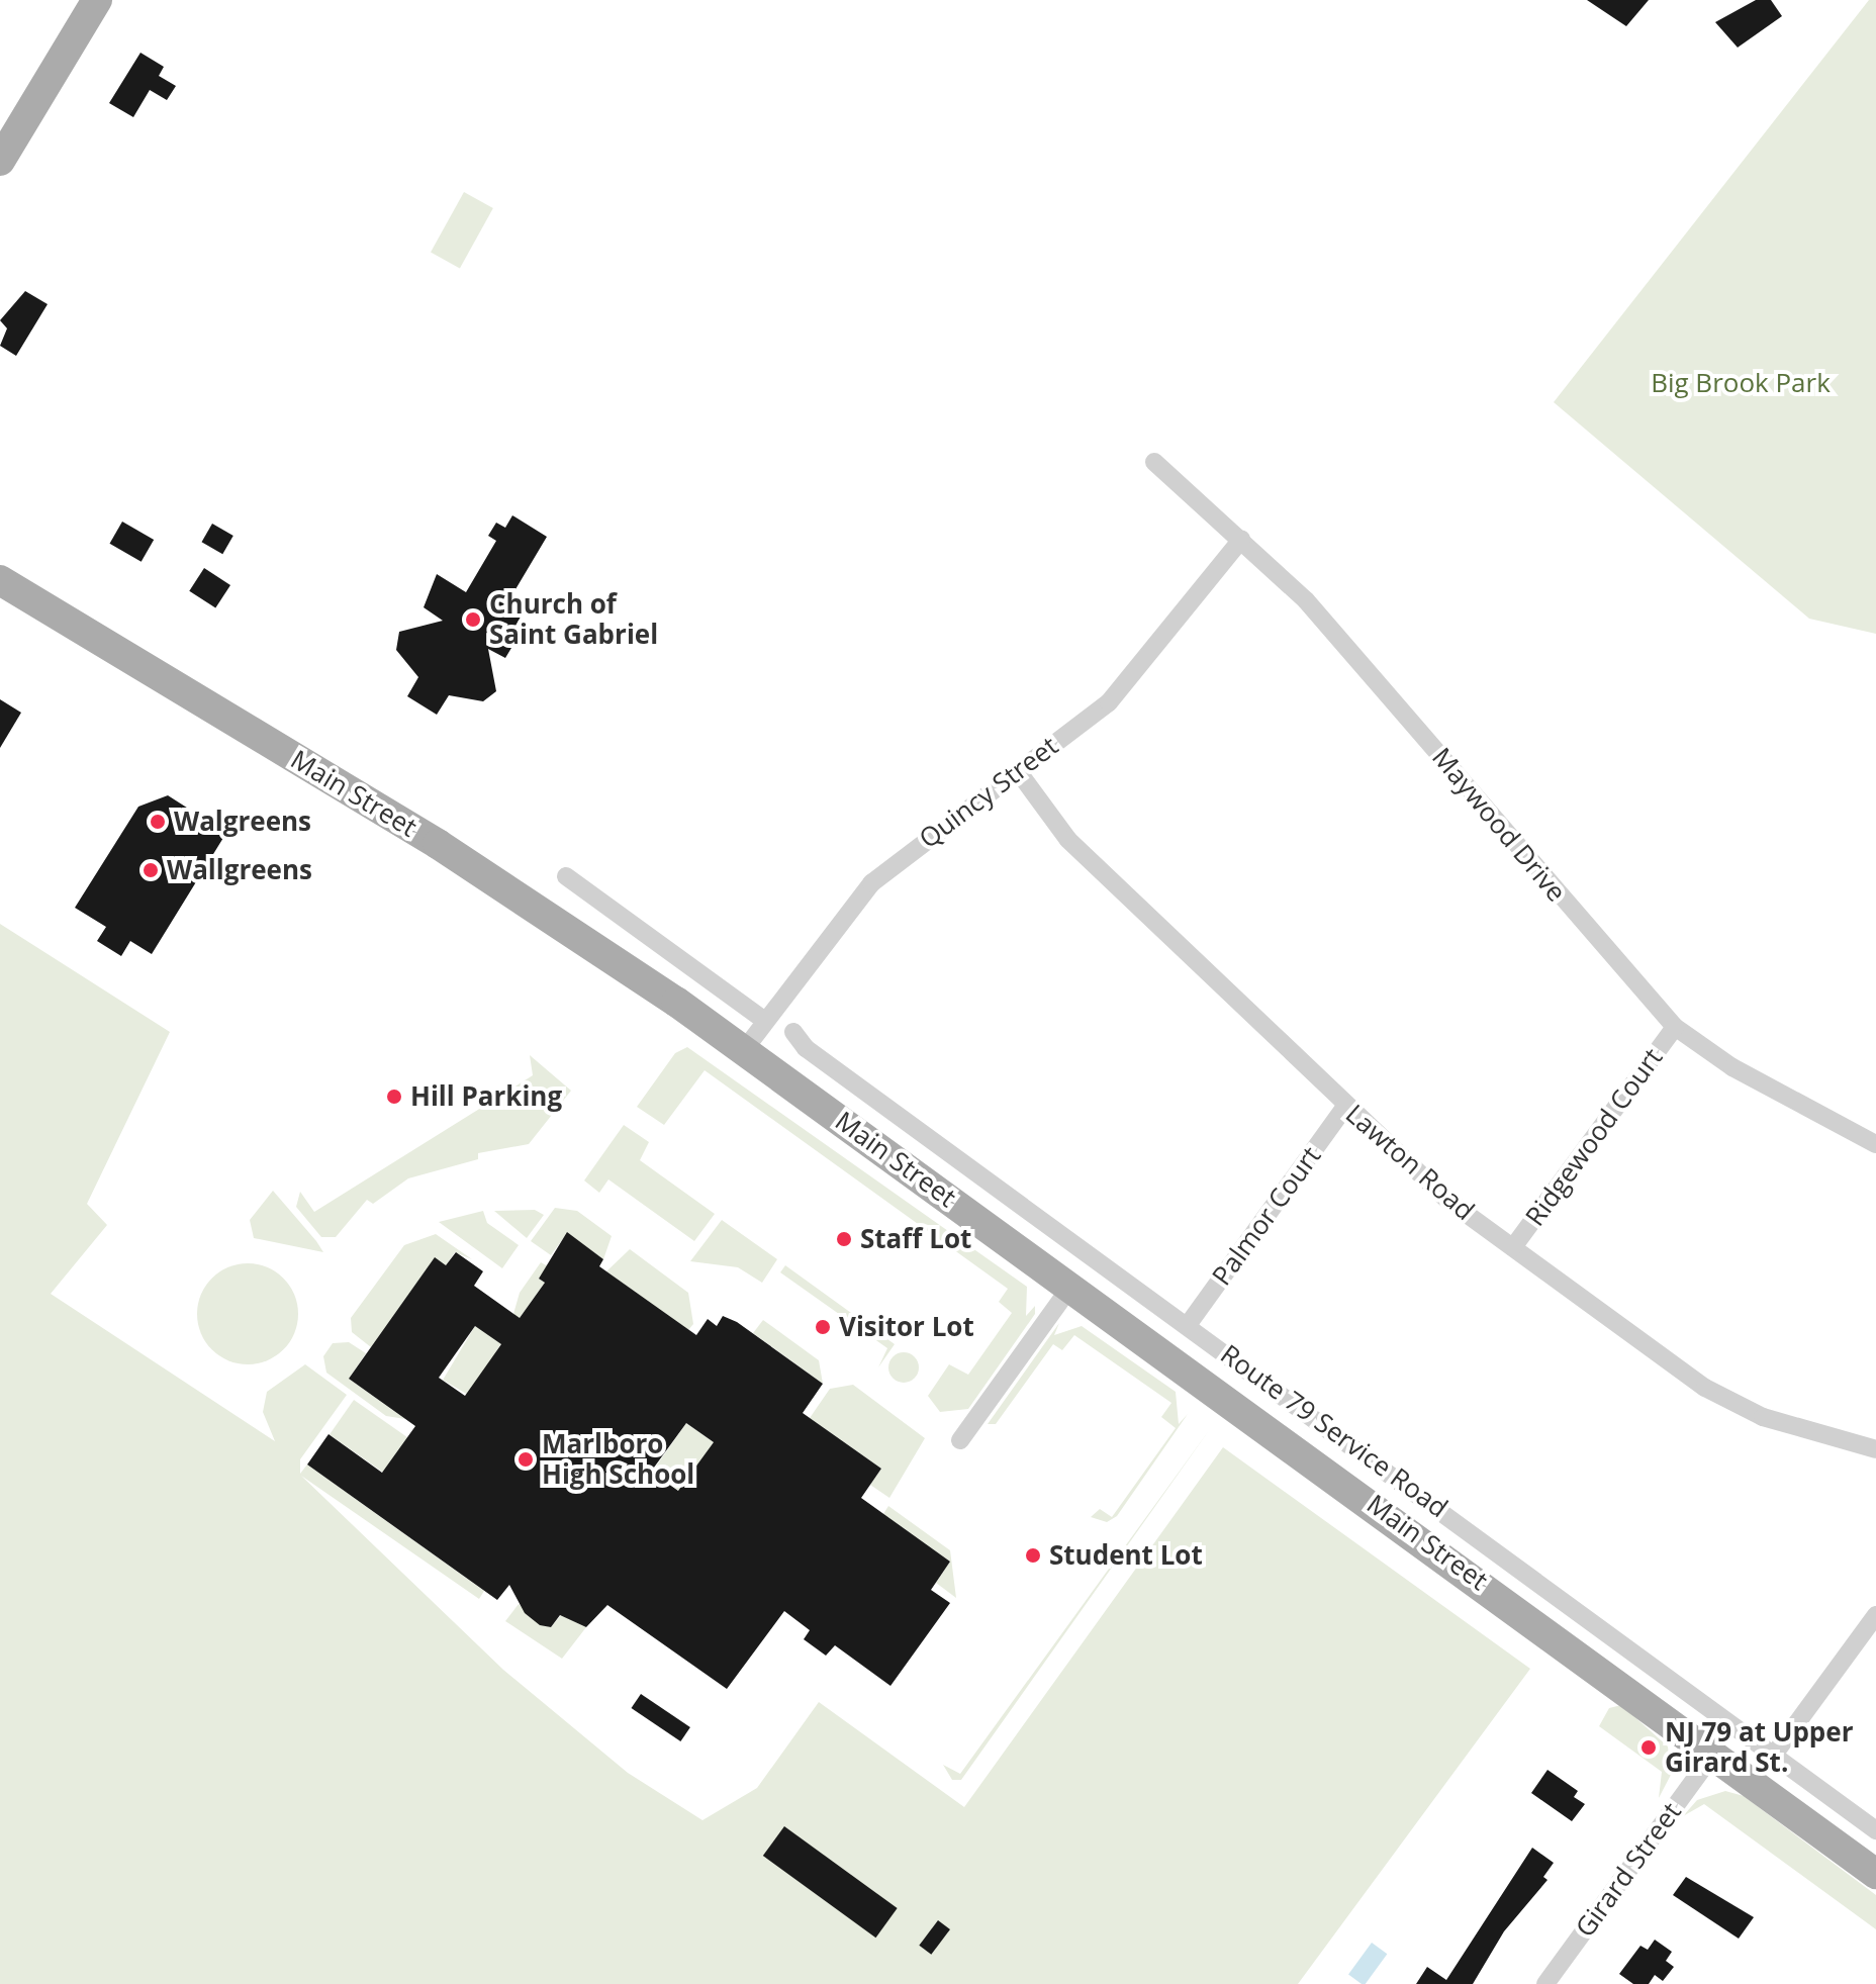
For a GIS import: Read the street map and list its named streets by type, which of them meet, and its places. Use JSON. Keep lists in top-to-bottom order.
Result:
{
  "streets": {
    "main road": ["Main Street"],
    "street": [
      "Quincy Street",
      "Maywood Drive",
      "Ridgewood Court",
      "Lawton Road",
      "Palmor Court",
      "Route 79 Service Road",
      "Girard Street"
    ]
  },
  "crossings": [
    ["Quincy Street", "Main Street"],
    ["Quincy Street", "Maywood Drive"],
    ["Quincy Street", "Lawton Road"],
    ["Main Street", "Girard Street"],
    ["Maywood Drive", "Ridgewood Court"],
    ["Ridgewood Court", "Lawton Road"],
    ["Lawton Road", "Palmor Court"],
    ["Palmor Court", "Route 79 Service Road"]
  ],
  "parks": ["Big Brook Park"],
  "places": [
    "Church of Saint Gabriel",
    "Walgreens",
    "Wallgreens",
    "Hill Parking",
    "Staff Lot",
    "Visitor Lot",
    "Marlboro High School",
    "Student Lot",
    "NJ 79 at Upper Girard St."
  ]
}
